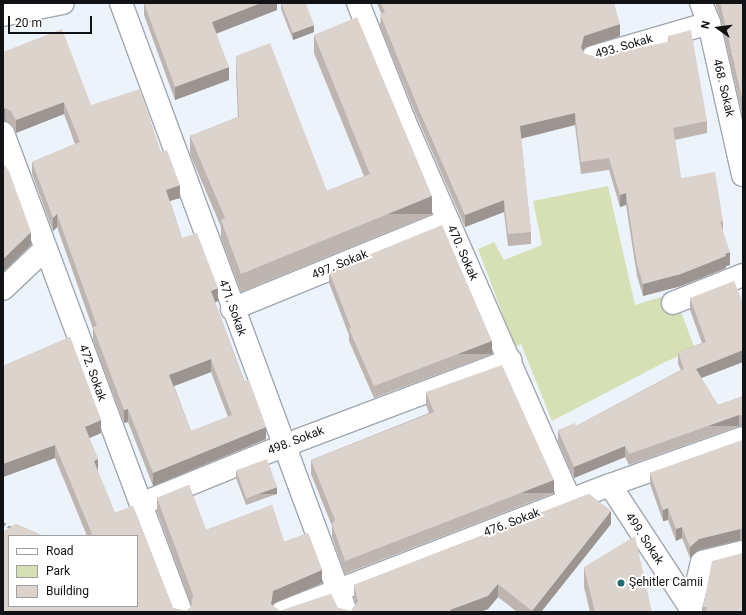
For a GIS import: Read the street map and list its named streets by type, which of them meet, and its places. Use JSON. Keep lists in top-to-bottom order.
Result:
{
  "streets": {
    "street": [
      "493. Sokak",
      "468. Sokak",
      "470. Sokak",
      "497. Sokak",
      "471. Sokak",
      "472. Sokak",
      "498. Sokak",
      "476. Sokak",
      "499. Sokak"
    ]
  },
  "crossings": [
    ["493. Sokak", "468. Sokak"],
    ["470. Sokak", "497. Sokak"],
    ["470. Sokak", "498. Sokak"],
    ["470. Sokak", "476. Sokak"],
    ["497. Sokak", "471. Sokak"],
    ["471. Sokak", "498. Sokak"],
    ["471. Sokak", "476. Sokak"],
    ["472. Sokak", "498. Sokak"],
    ["476. Sokak", "499. Sokak"]
  ],
  "places": ["Şehitler Camii"],
  "legend": ["Road", "Park", "Building"],
  "scale_bar": "20 m",
  "north": "left"
}
